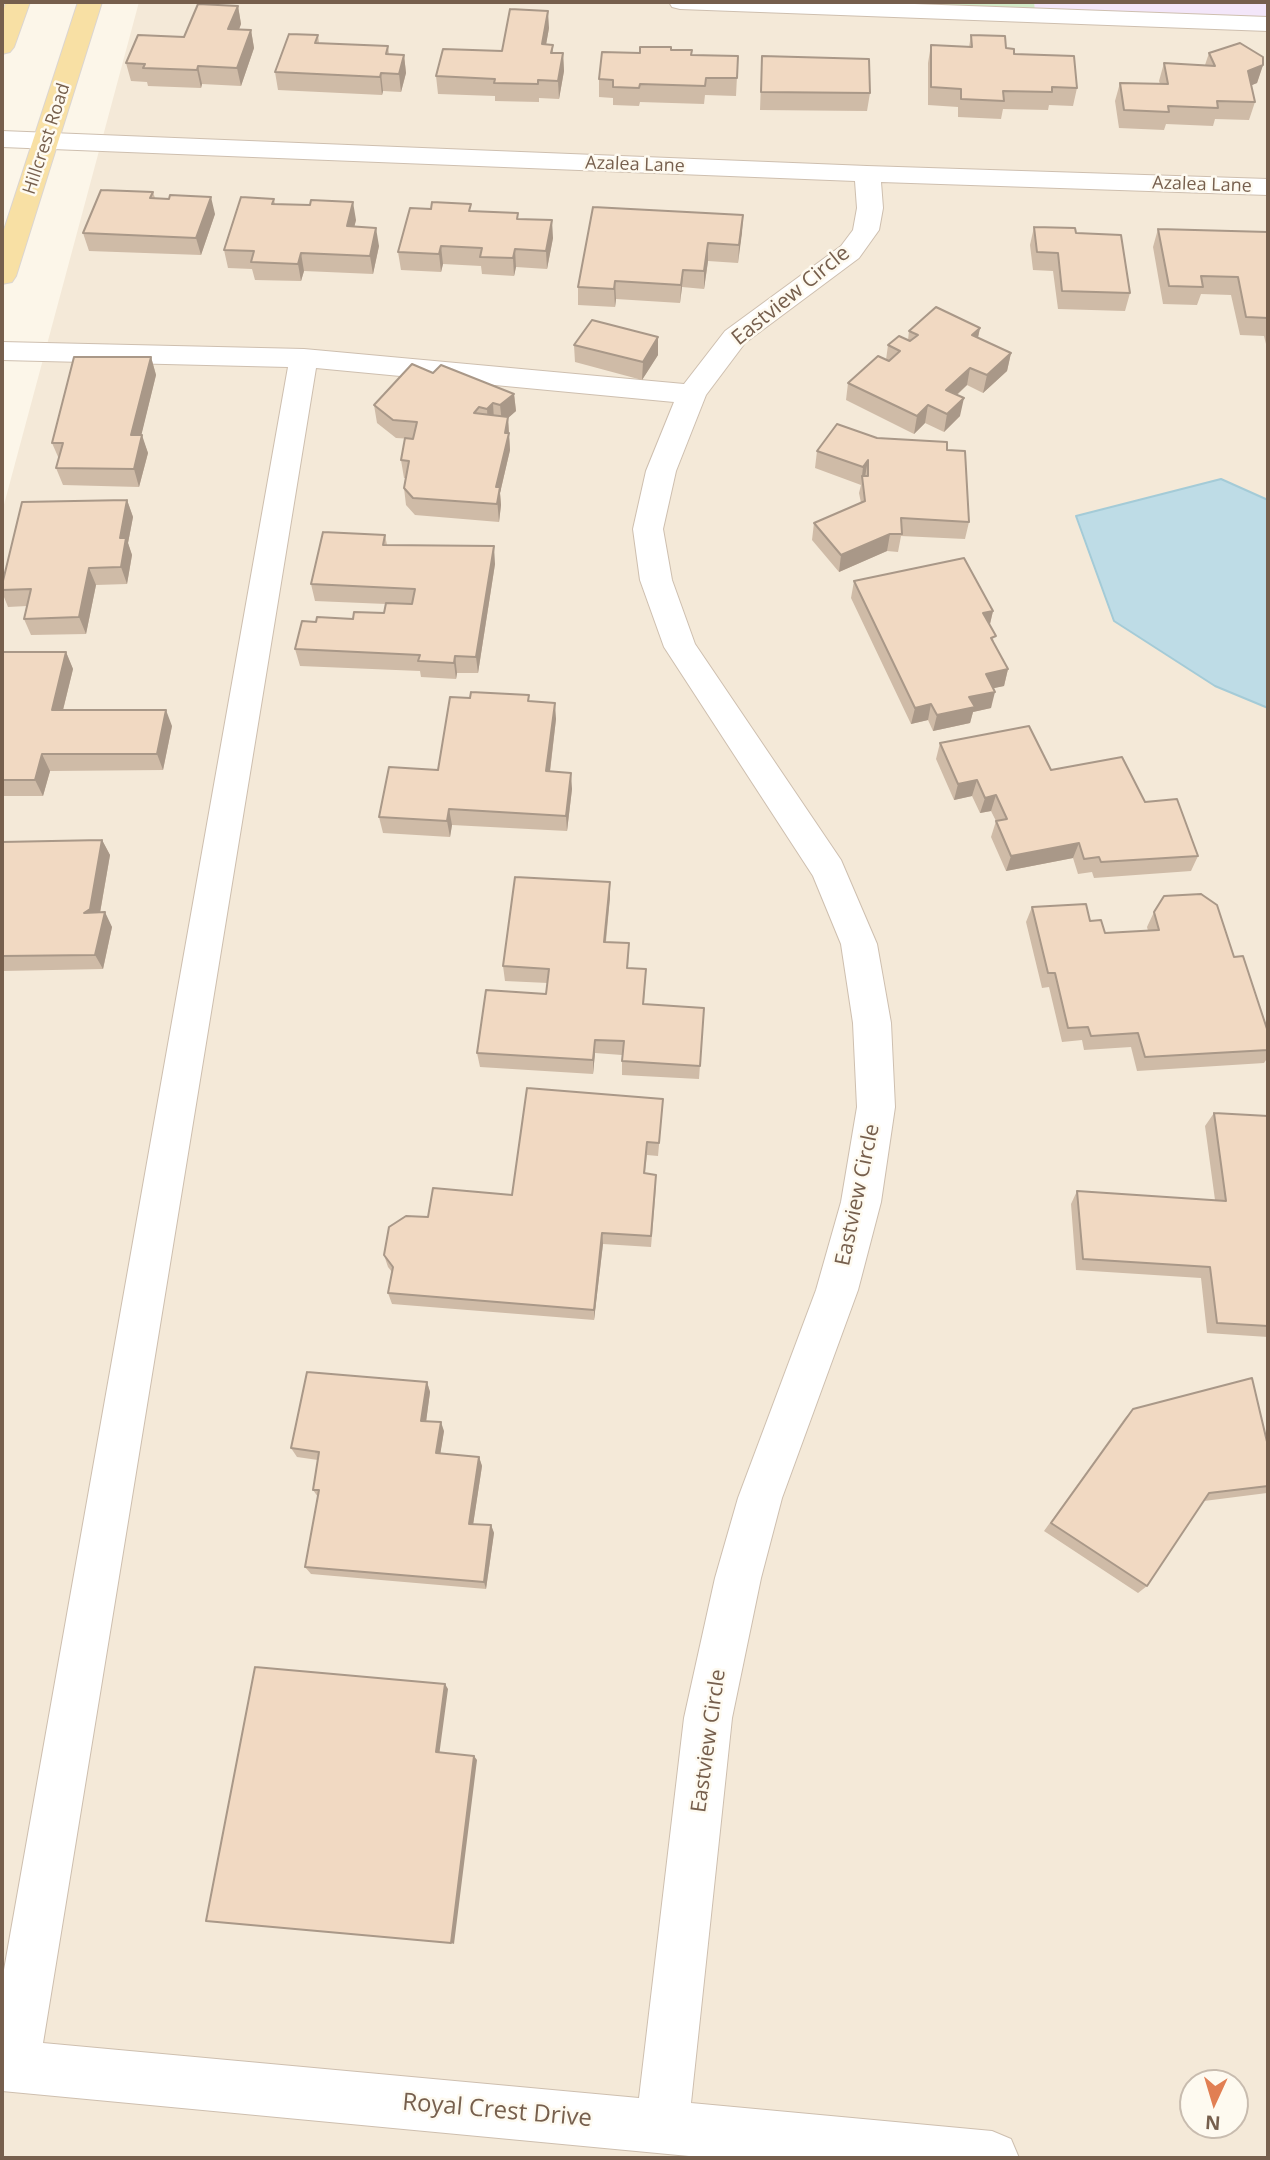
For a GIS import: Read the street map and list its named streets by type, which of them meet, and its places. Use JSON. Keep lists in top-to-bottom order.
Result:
{
  "streets": {
    "main road": ["Hillcrest Road"],
    "street": ["Azalea Lane", "Eastview Circle", "Royal Crest Drive"]
  },
  "crossings": [
    ["Hillcrest Road", "Azalea Lane"],
    ["Azalea Lane", "Eastview Circle"],
    ["Eastview Circle", "Royal Crest Drive"]
  ],
  "north": "bottom"
}
